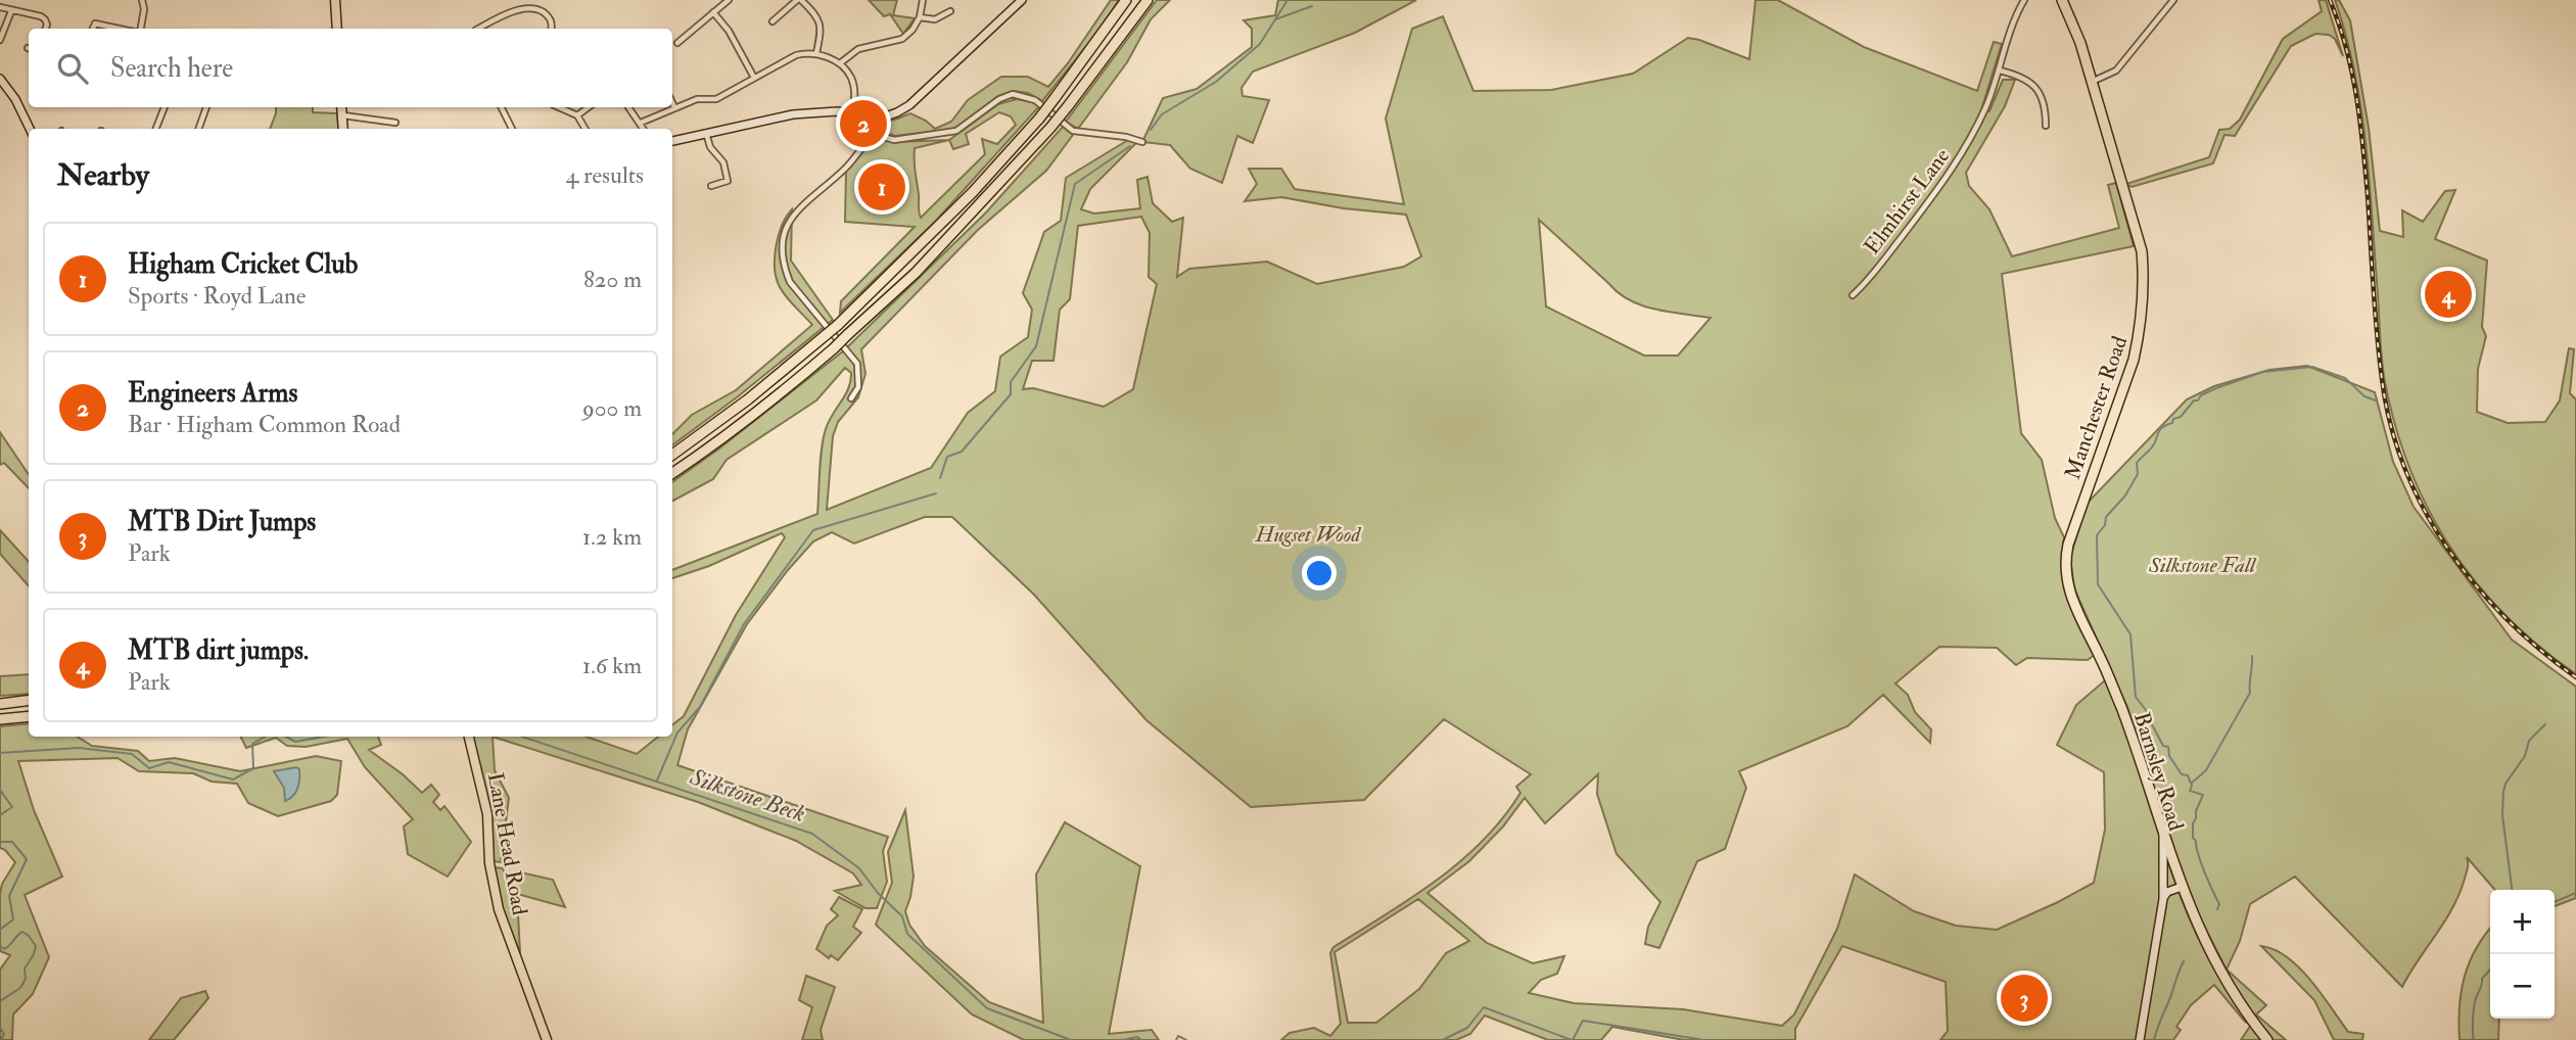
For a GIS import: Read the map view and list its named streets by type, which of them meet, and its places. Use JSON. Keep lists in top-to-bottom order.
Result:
{
  "streets": {
    "highway": ["Manchester Road", "Barnsley Road"],
    "main road": ["Lane Head Road"],
    "street": ["Elmhirst Lane"]
  },
  "crossings": [
    ["Manchester Road", "Barnsley Road"]
  ],
  "water": ["Silkstone Beck"],
  "parks": ["Hugset Wood", "Silkstone Fall"],
  "page": {
    "search": "Search here",
    "pins": [
      "2",
      "1",
      "4",
      "3"
    ],
    "heading": ["Nearby", "4 results"],
    "list": [
      {
        "mark": "1",
        "name": "Higham Cricket Club",
        "note": "Sports · Royd Lane",
        "value": "820 m"
      },
      {
        "mark": "2",
        "name": "Engineers Arms",
        "note": "Bar · Higham Common Road",
        "value": "900 m"
      },
      {
        "mark": "3",
        "name": "MTB Dirt Jumps",
        "note": "Park",
        "value": "1.2 km"
      },
      {
        "mark": "4",
        "name": "MTB dirt jumps.",
        "note": "Park",
        "value": "1.6 km"
      }
    ],
    "map_buttons": ["+", "−"]
  }
}
